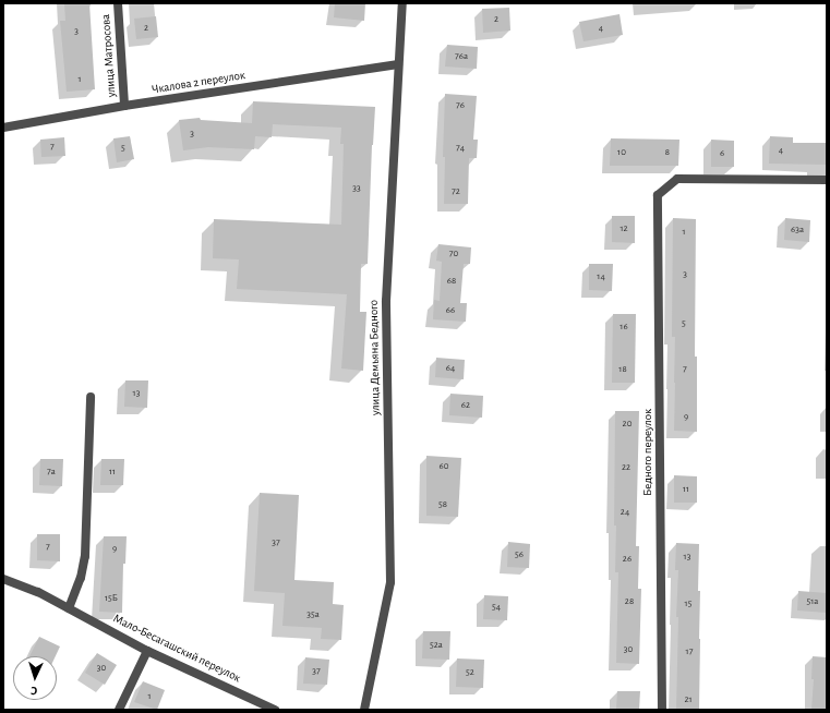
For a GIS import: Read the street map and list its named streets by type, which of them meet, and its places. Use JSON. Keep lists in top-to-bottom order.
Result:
{
  "streets": {
    "street": [
      "улица Матросова",
      "Чкалова 2 переулок",
      "улица Демьяна Бедного",
      "Бедного переулок",
      "Мало-Бесагашский переулок"
    ]
  },
  "crossings": [
    ["улица Матросова", "Чкалова 2 переулок"],
    ["Чкалова 2 переулок", "улица Демьяна Бедного"]
  ],
  "house_numbers": [
    "2",
    "2",
    "4",
    "3",
    "76а",
    "1",
    "76",
    "3",
    "7",
    "5",
    "74",
    "4",
    "10",
    "8",
    "6",
    "33",
    "72",
    "12",
    "63а",
    "1",
    "70",
    "3",
    "14",
    "68",
    "66",
    "5",
    "16",
    "64",
    "18",
    "7",
    "13",
    "62",
    "9",
    "20",
    "60",
    "22",
    "7a",
    "11",
    "11",
    "58",
    "24",
    "37",
    "7",
    "9",
    "56",
    "13",
    "26",
    "15Б",
    "28",
    "51а",
    "15",
    "54",
    "35а",
    "52а",
    "30",
    "17",
    "30",
    "37",
    "52",
    "1",
    "21"
  ],
  "north": "bottom"
}
